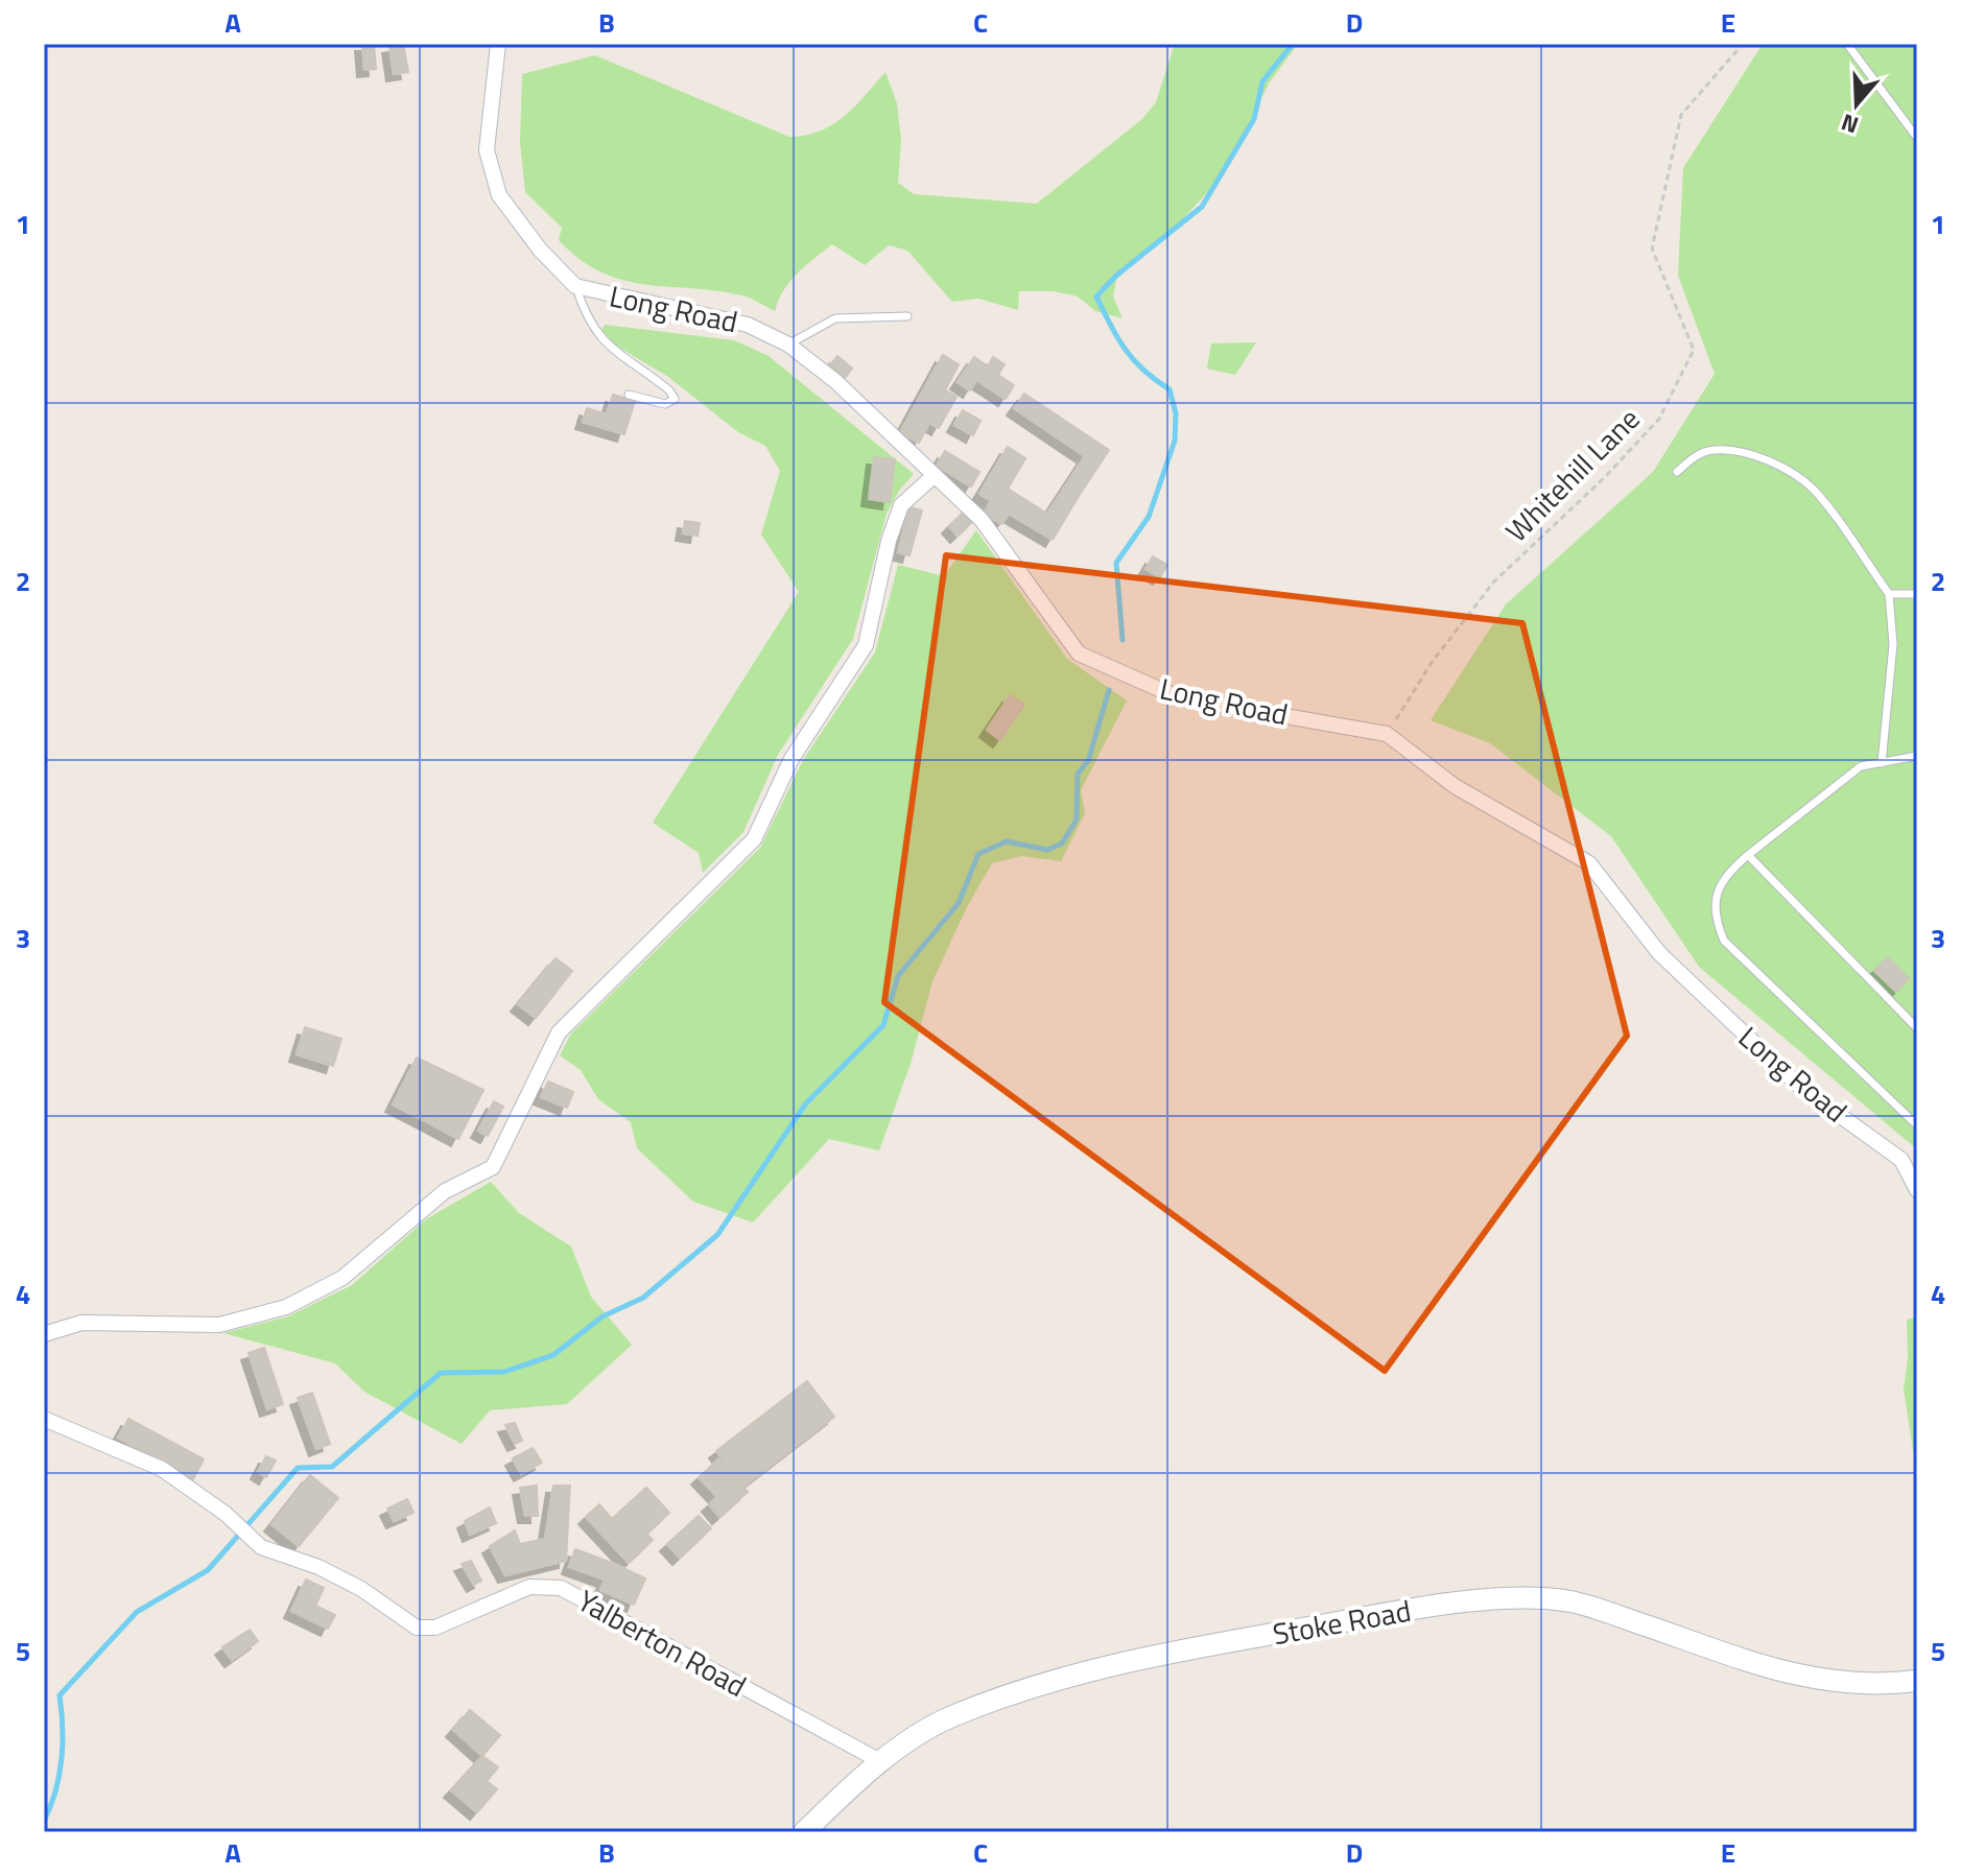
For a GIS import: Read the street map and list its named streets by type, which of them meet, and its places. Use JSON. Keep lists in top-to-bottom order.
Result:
{
  "streets": {
    "street": ["Long Road", "Stoke Road", "Yalberton Road"],
    "path": ["Whitehill Lane"]
  },
  "crossings": [
    ["Long Road", "Whitehill Lane"],
    ["Stoke Road", "Yalberton Road"]
  ],
  "north": "bottom",
  "grid": {
    "columns": [
      "A",
      "B",
      "C",
      "D",
      "E"
    ],
    "rows": [
      "1",
      "2",
      "3",
      "4",
      "5"
    ]
  }
}
